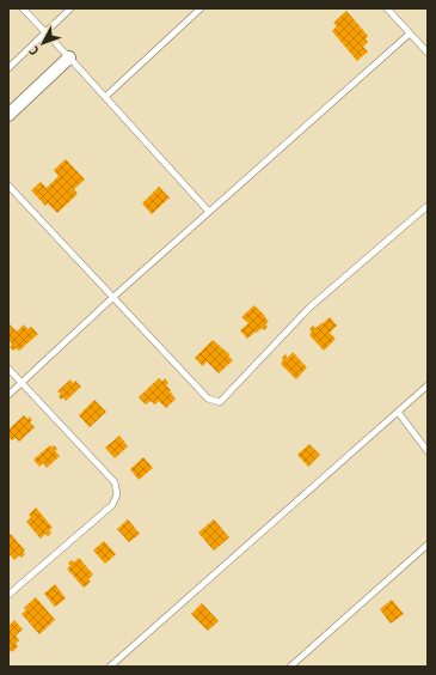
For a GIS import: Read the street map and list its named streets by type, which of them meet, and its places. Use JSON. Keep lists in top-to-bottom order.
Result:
{
  "north": "bottom left"
}
